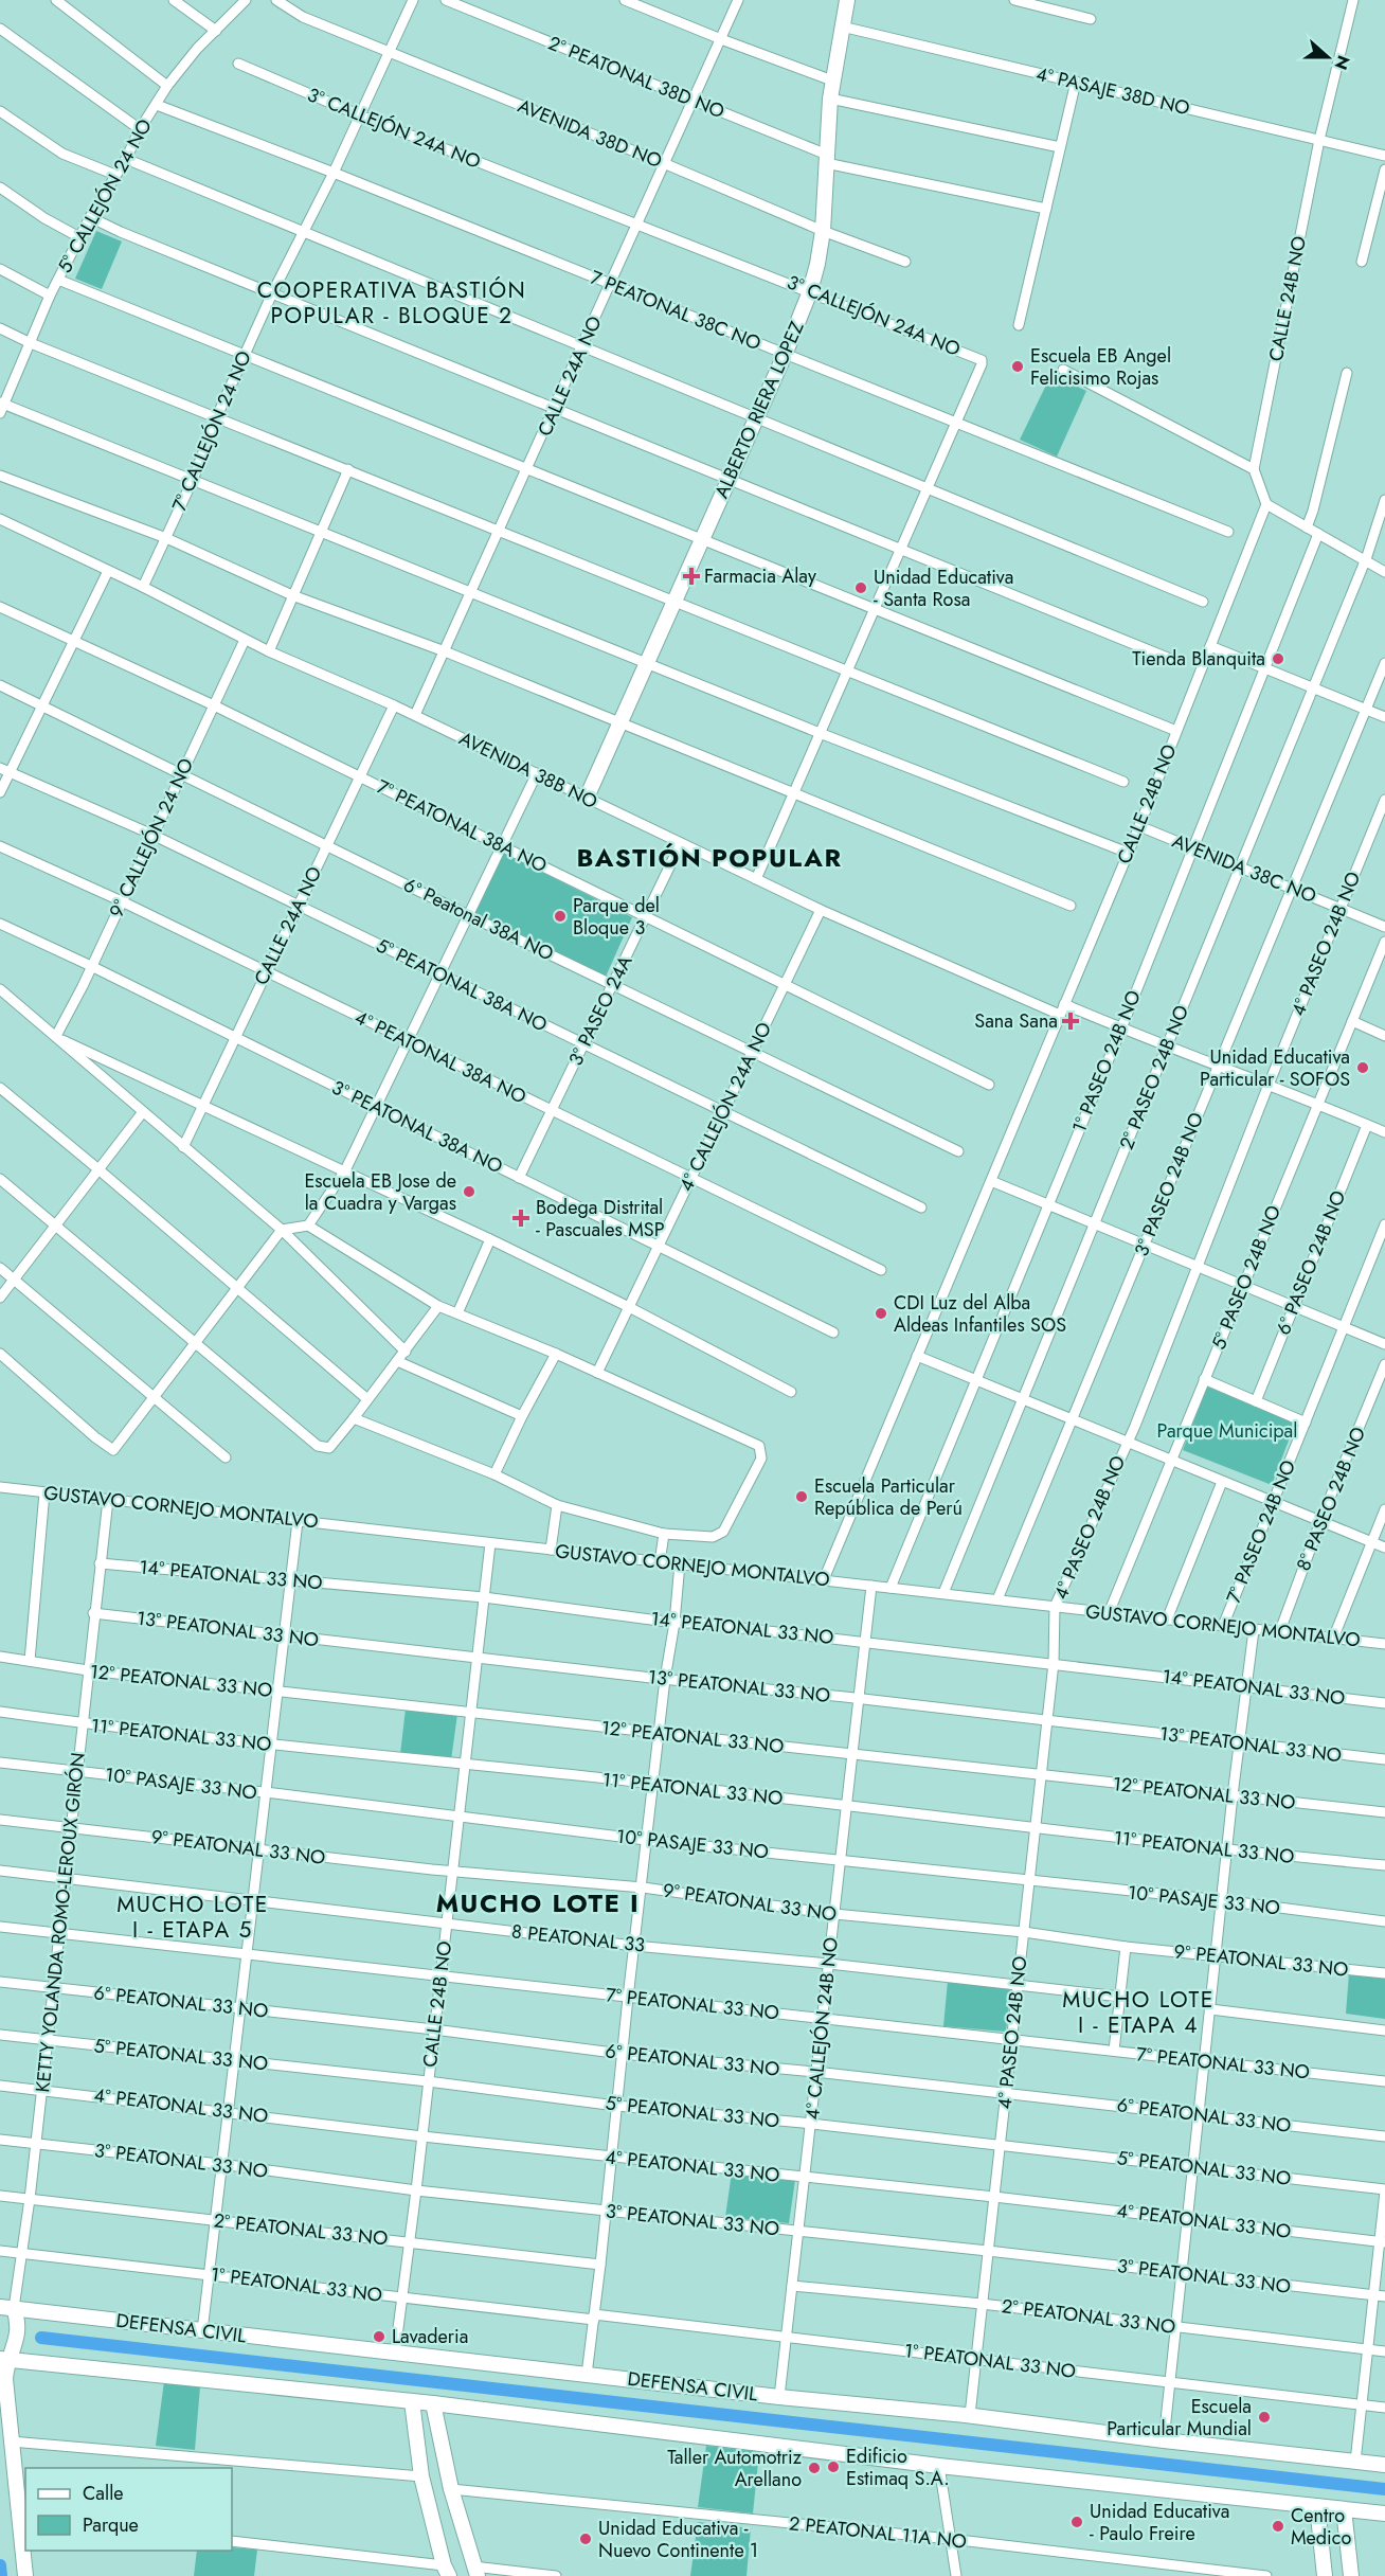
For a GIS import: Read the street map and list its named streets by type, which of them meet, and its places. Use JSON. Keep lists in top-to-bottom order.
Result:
{
  "streets": {
    "street": [
      "2° PEATONAL 38D NO",
      "4° PASAJE 38D NO",
      "3° CALLEJÓN 24A NO",
      "AVENIDA 38D NO",
      "5° CALLEJÓN 24 NO",
      "CALLE 24B NO",
      "7 PEATONAL 38C NO",
      "CALLE 24A NO",
      "ALBERTO RIERA LOPEZ",
      "7° CALLEJÓN 24 NO",
      "AVENIDA 38B NO",
      "7° PEATONAL 38A NO",
      "9° CALLEJÓN 24 NO",
      "AVENIDA 38C NO",
      "6º Peatonal 38A NO",
      "4° PASEO 24B NO",
      "5° PEATONAL 38A NO",
      "3° PASEO 24A",
      "4° PEATONAL 38A NO",
      "1° PASEO 24B NO",
      "2° PASEO 24B NO",
      "4° CALLEJÓN 24A NO",
      "3° PEATONAL 38A NO",
      "3° PASEO 24B NO",
      "6° PASEO 24B NO",
      "5° PASEO 24B NO",
      "8° PASEO 24B NO",
      "GUSTAVO CORNEJO MONTALVO",
      "7° PASEO 24B NO",
      "14° PEATONAL 33 NO",
      "13° PEATONAL 33 NO",
      "12° PEATONAL 33 NO",
      "11° PEATONAL 33 NO",
      "10° PASAJE 33 NO",
      "9° PEATONAL 33 NO",
      "KETTY YOLANDA ROMO-LEROUX GIRÓN",
      "8 PEATONAL 33",
      "6° PEATONAL 33 NO",
      "7° PEATONAL 33 NO",
      "4° CALLEJÓN 24B NO",
      "5° PEATONAL 33 NO",
      "4° PEATONAL 33 NO",
      "3° PEATONAL 33 NO",
      "2° PEATONAL 33 NO",
      "1° PEATONAL 33 NO",
      "DEFENSA CIVIL",
      "2 PEATONAL 11A NO"
    ]
  },
  "crossings": [
    ["2° PEATONAL 38D NO", "CALLE 24A NO"],
    ["2° PEATONAL 38D NO", "ALBERTO RIERA LOPEZ"],
    ["4° PASAJE 38D NO", "CALLE 24B NO"],
    ["4° PASAJE 38D NO", "ALBERTO RIERA LOPEZ"],
    ["3° CALLEJÓN 24A NO", "7 PEATONAL 38C NO"],
    ["3° CALLEJÓN 24A NO", "CALLE 24A NO"],
    ["3° CALLEJÓN 24A NO", "ALBERTO RIERA LOPEZ"],
    ["3° CALLEJÓN 24A NO", "7° CALLEJÓN 24 NO"],
    ["3° CALLEJÓN 24A NO", "AVENIDA 38B NO"],
    ["AVENIDA 38D NO", "CALLE 24A NO"],
    ["AVENIDA 38D NO", "ALBERTO RIERA LOPEZ"],
    ["AVENIDA 38D NO", "7° CALLEJÓN 24 NO"],
    ["5° CALLEJÓN 24 NO", "7 PEATONAL 38C NO"],
    ["CALLE 24B NO", "AVENIDA 38B NO"],
    ["CALLE 24B NO", "AVENIDA 38C NO"],
    ["CALLE 24B NO", "GUSTAVO CORNEJO MONTALVO"],
    ["CALLE 24B NO", "14° PEATONAL 33 NO"],
    ["CALLE 24B NO", "13° PEATONAL 33 NO"],
    ["CALLE 24B NO", "12° PEATONAL 33 NO"],
    ["CALLE 24B NO", "11° PEATONAL 33 NO"],
    ["CALLE 24B NO", "10° PASAJE 33 NO"],
    ["CALLE 24B NO", "9° PEATONAL 33 NO"],
    ["CALLE 24B NO", "8 PEATONAL 33"],
    ["CALLE 24B NO", "6° PEATONAL 33 NO"],
    ["CALLE 24B NO", "7° PEATONAL 33 NO"],
    ["CALLE 24B NO", "5° PEATONAL 33 NO"],
    ["CALLE 24B NO", "4° PEATONAL 33 NO"],
    ["CALLE 24B NO", "3° PEATONAL 33 NO"],
    ["CALLE 24B NO", "2° PEATONAL 33 NO"],
    ["CALLE 24B NO", "1° PEATONAL 33 NO"],
    ["CALLE 24B NO", "DEFENSA CIVIL"],
    ["7 PEATONAL 38C NO", "CALLE 24A NO"],
    ["7 PEATONAL 38C NO", "ALBERTO RIERA LOPEZ"],
    ["7 PEATONAL 38C NO", "7° CALLEJÓN 24 NO"],
    ["CALLE 24A NO", "AVENIDA 38B NO"],
    ["CALLE 24A NO", "7° PEATONAL 38A NO"],
    ["CALLE 24A NO", "6º Peatonal 38A NO"],
    ["CALLE 24A NO", "5° PEATONAL 38A NO"],
    ["CALLE 24A NO", "4° PEATONAL 38A NO"],
    ["CALLE 24A NO", "3° PEATONAL 38A NO"],
    ["ALBERTO RIERA LOPEZ", "AVENIDA 38B NO"],
    ["7° CALLEJÓN 24 NO", "AVENIDA 38B NO"],
    ["AVENIDA 38B NO", "9° CALLEJÓN 24 NO"],
    ["AVENIDA 38B NO", "4° PASEO 24B NO"],
    ["AVENIDA 38B NO", "3° PASEO 24A"],
    ["AVENIDA 38B NO", "1° PASEO 24B NO"],
    ["AVENIDA 38B NO", "2° PASEO 24B NO"],
    ["AVENIDA 38B NO", "4° CALLEJÓN 24A NO"],
    ["AVENIDA 38B NO", "3° PASEO 24B NO"],
    ["AVENIDA 38B NO", "6° PASEO 24B NO"],
    ["AVENIDA 38B NO", "5° PASEO 24B NO"],
    ["7° PEATONAL 38A NO", "9° CALLEJÓN 24 NO"],
    ["7° PEATONAL 38A NO", "3° PASEO 24A"],
    ["7° PEATONAL 38A NO", "4° CALLEJÓN 24A NO"],
    ["9° CALLEJÓN 24 NO", "6º Peatonal 38A NO"],
    ["9° CALLEJÓN 24 NO", "5° PEATONAL 38A NO"],
    ["9° CALLEJÓN 24 NO", "4° PEATONAL 38A NO"],
    ["9° CALLEJÓN 24 NO", "3° PEATONAL 38A NO"],
    ["AVENIDA 38C NO", "4° PASEO 24B NO"],
    ["AVENIDA 38C NO", "1° PASEO 24B NO"],
    ["AVENIDA 38C NO", "2° PASEO 24B NO"],
    ["AVENIDA 38C NO", "3° PASEO 24B NO"],
    ["6º Peatonal 38A NO", "3° PASEO 24A"],
    ["6º Peatonal 38A NO", "4° CALLEJÓN 24A NO"],
    ["4° PASEO 24B NO", "GUSTAVO CORNEJO MONTALVO"],
    ["4° PASEO 24B NO", "14° PEATONAL 33 NO"],
    ["4° PASEO 24B NO", "13° PEATONAL 33 NO"],
    ["4° PASEO 24B NO", "12° PEATONAL 33 NO"],
    ["4° PASEO 24B NO", "11° PEATONAL 33 NO"],
    ["4° PASEO 24B NO", "10° PASAJE 33 NO"],
    ["4° PASEO 24B NO", "9° PEATONAL 33 NO"],
    ["4° PASEO 24B NO", "8 PEATONAL 33"],
    ["4° PASEO 24B NO", "6° PEATONAL 33 NO"],
    ["4° PASEO 24B NO", "7° PEATONAL 33 NO"],
    ["4° PASEO 24B NO", "5° PEATONAL 33 NO"],
    ["4° PASEO 24B NO", "4° PEATONAL 33 NO"],
    ["4° PASEO 24B NO", "3° PEATONAL 33 NO"],
    ["4° PASEO 24B NO", "2° PEATONAL 33 NO"],
    ["4° PASEO 24B NO", "1° PEATONAL 33 NO"],
    ["4° PASEO 24B NO", "DEFENSA CIVIL"],
    ["5° PEATONAL 38A NO", "3° PASEO 24A"],
    ["5° PEATONAL 38A NO", "4° CALLEJÓN 24A NO"],
    ["3° PASEO 24A", "4° PEATONAL 38A NO"],
    ["3° PASEO 24A", "3° PEATONAL 38A NO"],
    ["4° PEATONAL 38A NO", "4° CALLEJÓN 24A NO"],
    ["1° PASEO 24B NO", "GUSTAVO CORNEJO MONTALVO"],
    ["2° PASEO 24B NO", "GUSTAVO CORNEJO MONTALVO"],
    ["4° CALLEJÓN 24A NO", "3° PEATONAL 38A NO"],
    ["3° PASEO 24B NO", "GUSTAVO CORNEJO MONTALVO"],
    ["5° PASEO 24B NO", "GUSTAVO CORNEJO MONTALVO"],
    ["8° PASEO 24B NO", "GUSTAVO CORNEJO MONTALVO"],
    ["GUSTAVO CORNEJO MONTALVO", "7° PASEO 24B NO"],
    ["GUSTAVO CORNEJO MONTALVO", "KETTY YOLANDA ROMO-LEROUX GIRÓN"],
    ["GUSTAVO CORNEJO MONTALVO", "4° CALLEJÓN 24B NO"],
    ["14° PEATONAL 33 NO", "KETTY YOLANDA ROMO-LEROUX GIRÓN"],
    ["14° PEATONAL 33 NO", "4° CALLEJÓN 24B NO"],
    ["13° PEATONAL 33 NO", "KETTY YOLANDA ROMO-LEROUX GIRÓN"],
    ["13° PEATONAL 33 NO", "4° CALLEJÓN 24B NO"],
    ["12° PEATONAL 33 NO", "KETTY YOLANDA ROMO-LEROUX GIRÓN"],
    ["12° PEATONAL 33 NO", "4° CALLEJÓN 24B NO"],
    ["11° PEATONAL 33 NO", "KETTY YOLANDA ROMO-LEROUX GIRÓN"],
    ["11° PEATONAL 33 NO", "4° CALLEJÓN 24B NO"],
    ["10° PASAJE 33 NO", "KETTY YOLANDA ROMO-LEROUX GIRÓN"],
    ["10° PASAJE 33 NO", "4° CALLEJÓN 24B NO"],
    ["9° PEATONAL 33 NO", "KETTY YOLANDA ROMO-LEROUX GIRÓN"],
    ["9° PEATONAL 33 NO", "4° CALLEJÓN 24B NO"],
    ["KETTY YOLANDA ROMO-LEROUX GIRÓN", "8 PEATONAL 33"],
    ["KETTY YOLANDA ROMO-LEROUX GIRÓN", "6° PEATONAL 33 NO"],
    ["KETTY YOLANDA ROMO-LEROUX GIRÓN", "7° PEATONAL 33 NO"],
    ["KETTY YOLANDA ROMO-LEROUX GIRÓN", "5° PEATONAL 33 NO"],
    ["KETTY YOLANDA ROMO-LEROUX GIRÓN", "4° PEATONAL 33 NO"],
    ["KETTY YOLANDA ROMO-LEROUX GIRÓN", "3° PEATONAL 33 NO"],
    ["KETTY YOLANDA ROMO-LEROUX GIRÓN", "2° PEATONAL 33 NO"],
    ["KETTY YOLANDA ROMO-LEROUX GIRÓN", "1° PEATONAL 33 NO"],
    ["KETTY YOLANDA ROMO-LEROUX GIRÓN", "DEFENSA CIVIL"],
    ["8 PEATONAL 33", "4° CALLEJÓN 24B NO"],
    ["6° PEATONAL 33 NO", "4° CALLEJÓN 24B NO"],
    ["7° PEATONAL 33 NO", "4° CALLEJÓN 24B NO"],
    ["4° CALLEJÓN 24B NO", "5° PEATONAL 33 NO"],
    ["4° CALLEJÓN 24B NO", "4° PEATONAL 33 NO"],
    ["4° CALLEJÓN 24B NO", "3° PEATONAL 33 NO"],
    ["4° CALLEJÓN 24B NO", "2° PEATONAL 33 NO"],
    ["4° CALLEJÓN 24B NO", "1° PEATONAL 33 NO"],
    ["4° CALLEJÓN 24B NO", "DEFENSA CIVIL"]
  ],
  "districts": [
    "COOPERATIVA BASTIÓN POPULAR - BLOQUE 2",
    "BASTIÓN POPULAR",
    "MUCHO LOTE I",
    "MUCHO LOTE I - ETAPA 5",
    "MUCHO LOTE I - ETAPA 4"
  ],
  "parks": ["Parque Municipal"],
  "places": {
    "other": [
      "Escuela EB Angel Felicisimo Rojas",
      "Unidad Educativa - Santa Rosa",
      "Tienda Blanquita",
      "Parque del Bloque 3",
      "Unidad Educativa Particular - SOFOS",
      "Escuela EB Jose de la Cuadra y Vargas",
      "CDI Luz del Alba Aldeas Infantiles SOS",
      "Escuela Particular República de Perú",
      "Lavaderia",
      "Escuela Particular Mundial",
      "Edificio Estimaq S.A.",
      "Taller Automotriz Arellano",
      "Unidad Educativa - Paulo Freire",
      "Centro Medico",
      "Unidad Educativa - Nuevo Continente 1"
    ],
    "health": ["Farmacia Alay", "Sana Sana", "Bodega Distrital - Pascuales MSP"]
  },
  "legend": ["Calle", "Parque"],
  "north": "right"
}
